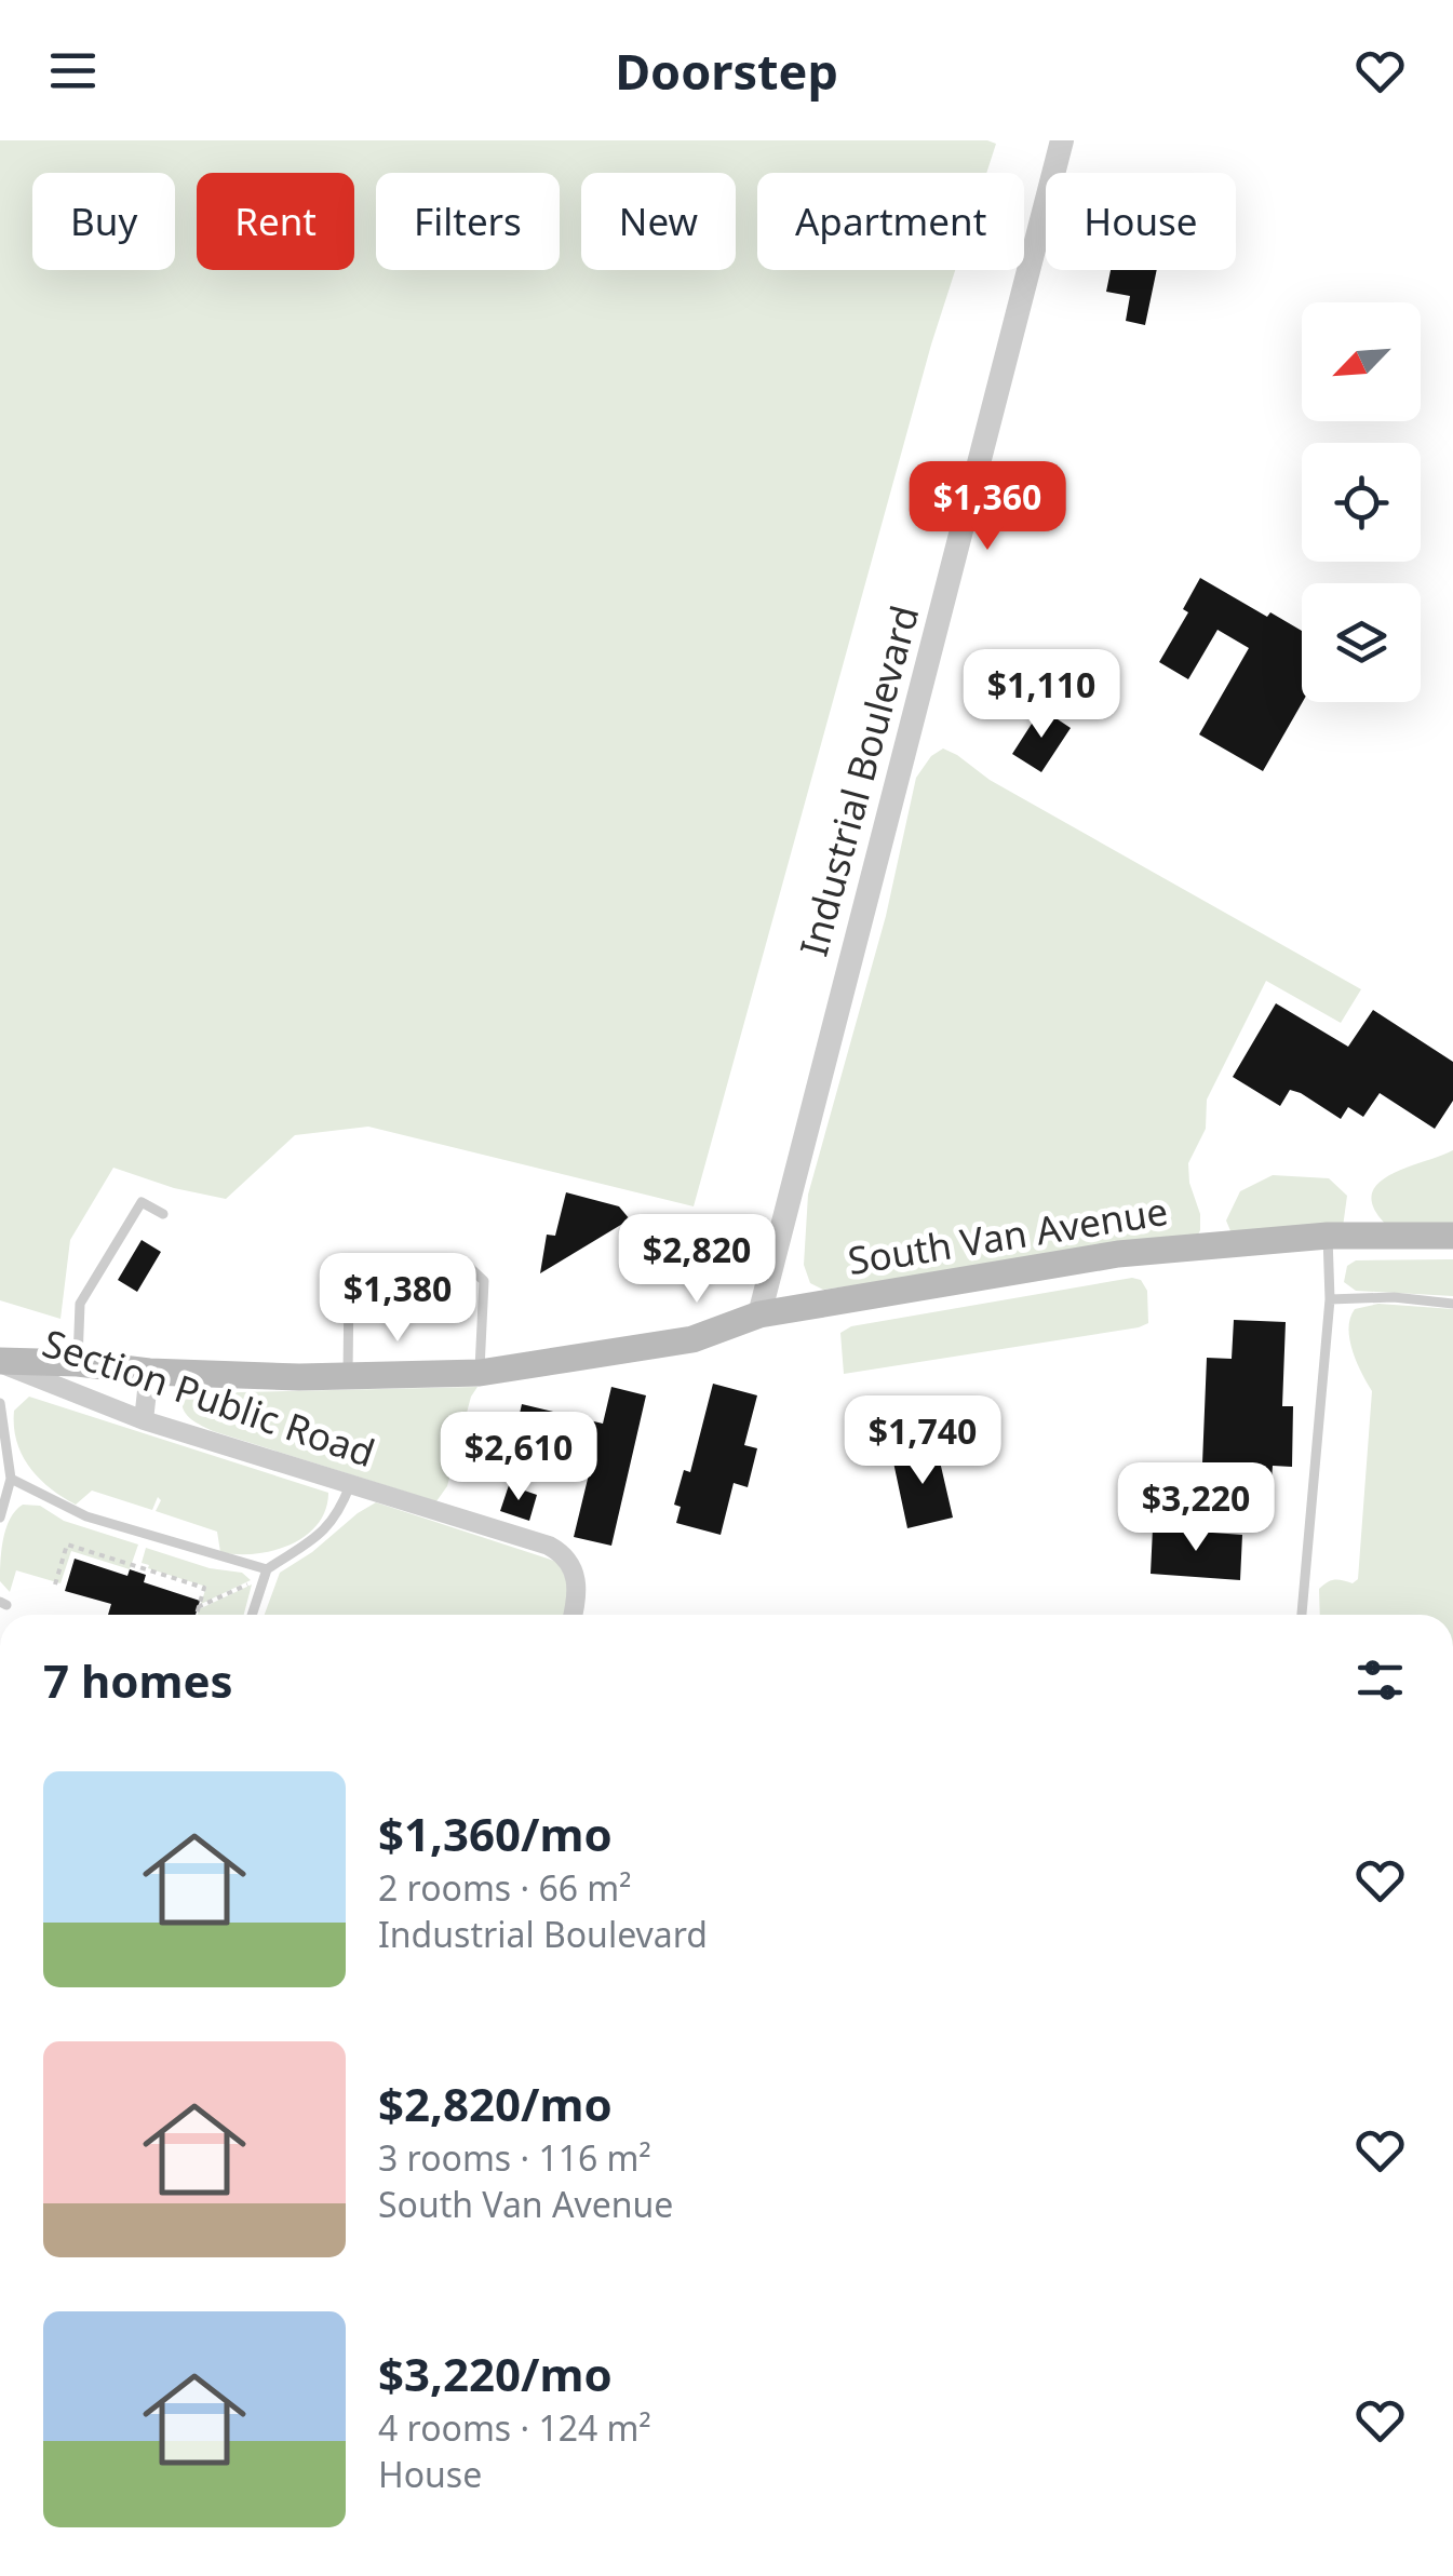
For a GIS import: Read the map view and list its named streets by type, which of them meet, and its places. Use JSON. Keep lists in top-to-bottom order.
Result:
{
  "streets": {
    "main road": ["South Van Avenue"],
    "street": ["Industrial Boulevard", "Section Public Road"]
  },
  "crossings": [
    ["Industrial Boulevard", "South Van Avenue"],
    ["South Van Avenue", "Section Public Road"]
  ],
  "north": "bottom left",
  "page": {
    "header": "Doorstep",
    "chip": [
      "Buy",
      "Rent",
      "Filters",
      "New",
      "Apartment",
      "House"
    ],
    "price": [
      "$1,360",
      "$1,110",
      "$2,820",
      "$1,380",
      "$1,740",
      "$2,610",
      "$3,220"
    ],
    "heading": "7 homes",
    "list": [
      {
        "name": "$1,360/mo",
        "note": "2 rooms · 66 m² · Industrial Boulevard"
      },
      {
        "name": "$2,820/mo",
        "note": "3 rooms · 116 m² · South Van Avenue"
      },
      {
        "name": "$3,220/mo",
        "note": "4 rooms · 124 m² · House"
      }
    ]
  }
}
